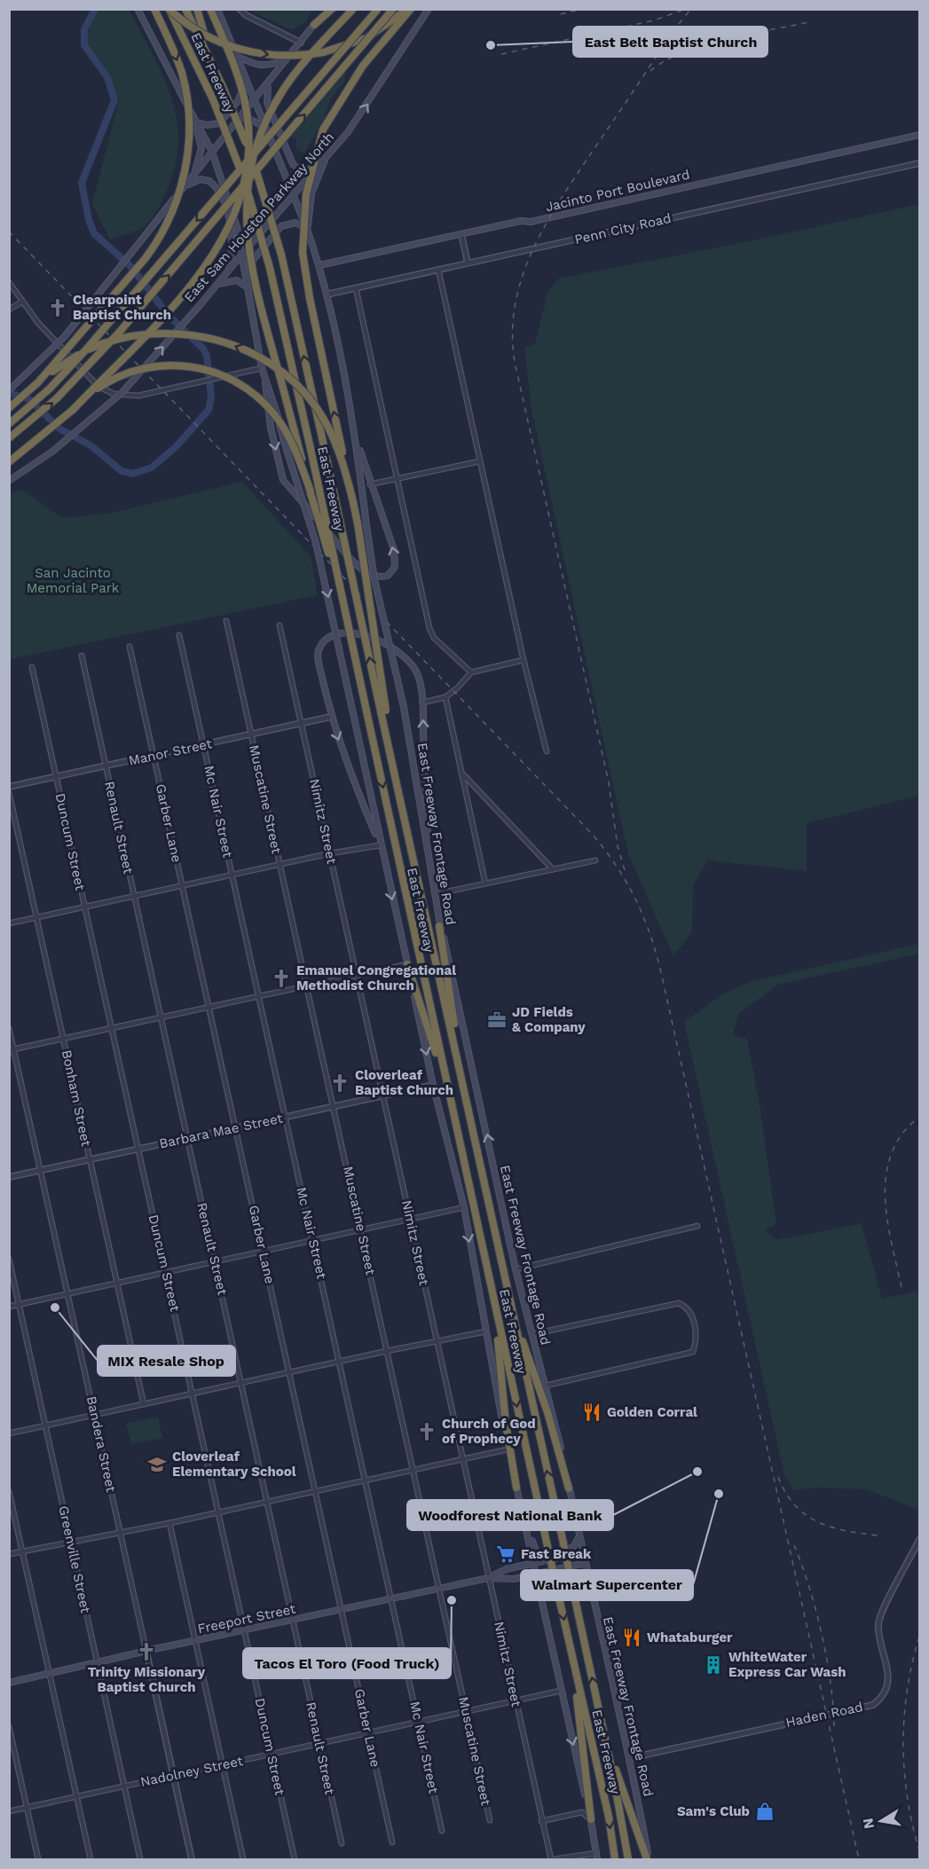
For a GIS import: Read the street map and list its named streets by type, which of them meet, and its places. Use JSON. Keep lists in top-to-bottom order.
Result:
{
  "streets": {
    "highway": ["East Freeway"],
    "main road": [
      "Jacinto Port Boulevard",
      "East Sam Houston Parkway North",
      "East Freeway Frontage Road",
      "Freeport Street"
    ],
    "street": [
      "Penn City Road",
      "Manor Street",
      "Muscatine Street",
      "Mc Nair Street",
      "Nimitz Street",
      "Garber Lane",
      "Renault Street",
      "Duncum Street",
      "Bonham Street",
      "Barbara Mae Street",
      "Bandera Street",
      "Greenville Street",
      "Haden Road",
      "Nadolney Street"
    ]
  },
  "crossings": [
    ["Jacinto Port Boulevard", "East Freeway Frontage Road"],
    ["East Sam Houston Parkway North", "East Freeway Frontage Road"],
    ["Penn City Road", "East Freeway Frontage Road"],
    ["Manor Street", "Muscatine Street"],
    ["Manor Street", "Mc Nair Street"],
    ["Manor Street", "Nimitz Street"],
    ["Manor Street", "Garber Lane"],
    ["Manor Street", "Renault Street"],
    ["Manor Street", "Duncum Street"],
    ["Muscatine Street", "Barbara Mae Street"],
    ["Muscatine Street", "Freeport Street"],
    ["Muscatine Street", "Nadolney Street"],
    ["Mc Nair Street", "Barbara Mae Street"],
    ["Mc Nair Street", "Freeport Street"],
    ["Mc Nair Street", "Nadolney Street"],
    ["Nimitz Street", "Barbara Mae Street"],
    ["Nimitz Street", "Freeport Street"],
    ["Nimitz Street", "Nadolney Street"],
    ["Garber Lane", "Barbara Mae Street"],
    ["Garber Lane", "Freeport Street"],
    ["Garber Lane", "Nadolney Street"],
    ["Renault Street", "Barbara Mae Street"],
    ["Renault Street", "Freeport Street"],
    ["Renault Street", "Nadolney Street"],
    ["East Freeway Frontage Road", "Freeport Street"],
    ["East Freeway Frontage Road", "Haden Road"],
    ["Duncum Street", "Barbara Mae Street"],
    ["Duncum Street", "Freeport Street"],
    ["Duncum Street", "Nadolney Street"],
    ["Bonham Street", "Barbara Mae Street"],
    ["Barbara Mae Street", "Bandera Street"],
    ["Bandera Street", "Freeport Street"],
    ["Bandera Street", "Nadolney Street"],
    ["Greenville Street", "Freeport Street"],
    ["Greenville Street", "Nadolney Street"]
  ],
  "one_way": ["East Sam Houston Parkway North"],
  "parks": ["San Jacinto Memorial Park"],
  "places": {
    "other": [
      "East Belt Baptist Church",
      "MIX Resale Shop",
      "Woodforest National Bank",
      "Walmart Supercenter",
      "Tacos El Toro (Food Truck)"
    ],
    "church": [
      "Clearpoint Baptist Church",
      "Emanuel Congregational Methodist Church",
      "Cloverleaf Baptist Church",
      "Church of God of Prophecy",
      "Trinity Missionary Baptist Church"
    ],
    "office": ["JD Fields & Company"],
    "restaurant": ["Golden Corral", "Whataburger"],
    "school or university": ["Cloverleaf Elementary School"],
    "supermarket": ["Fast Break"],
    "building": ["WhiteWater Express Car Wash"],
    "shop": ["Sam's Club"]
  },
  "north": "left"
}
